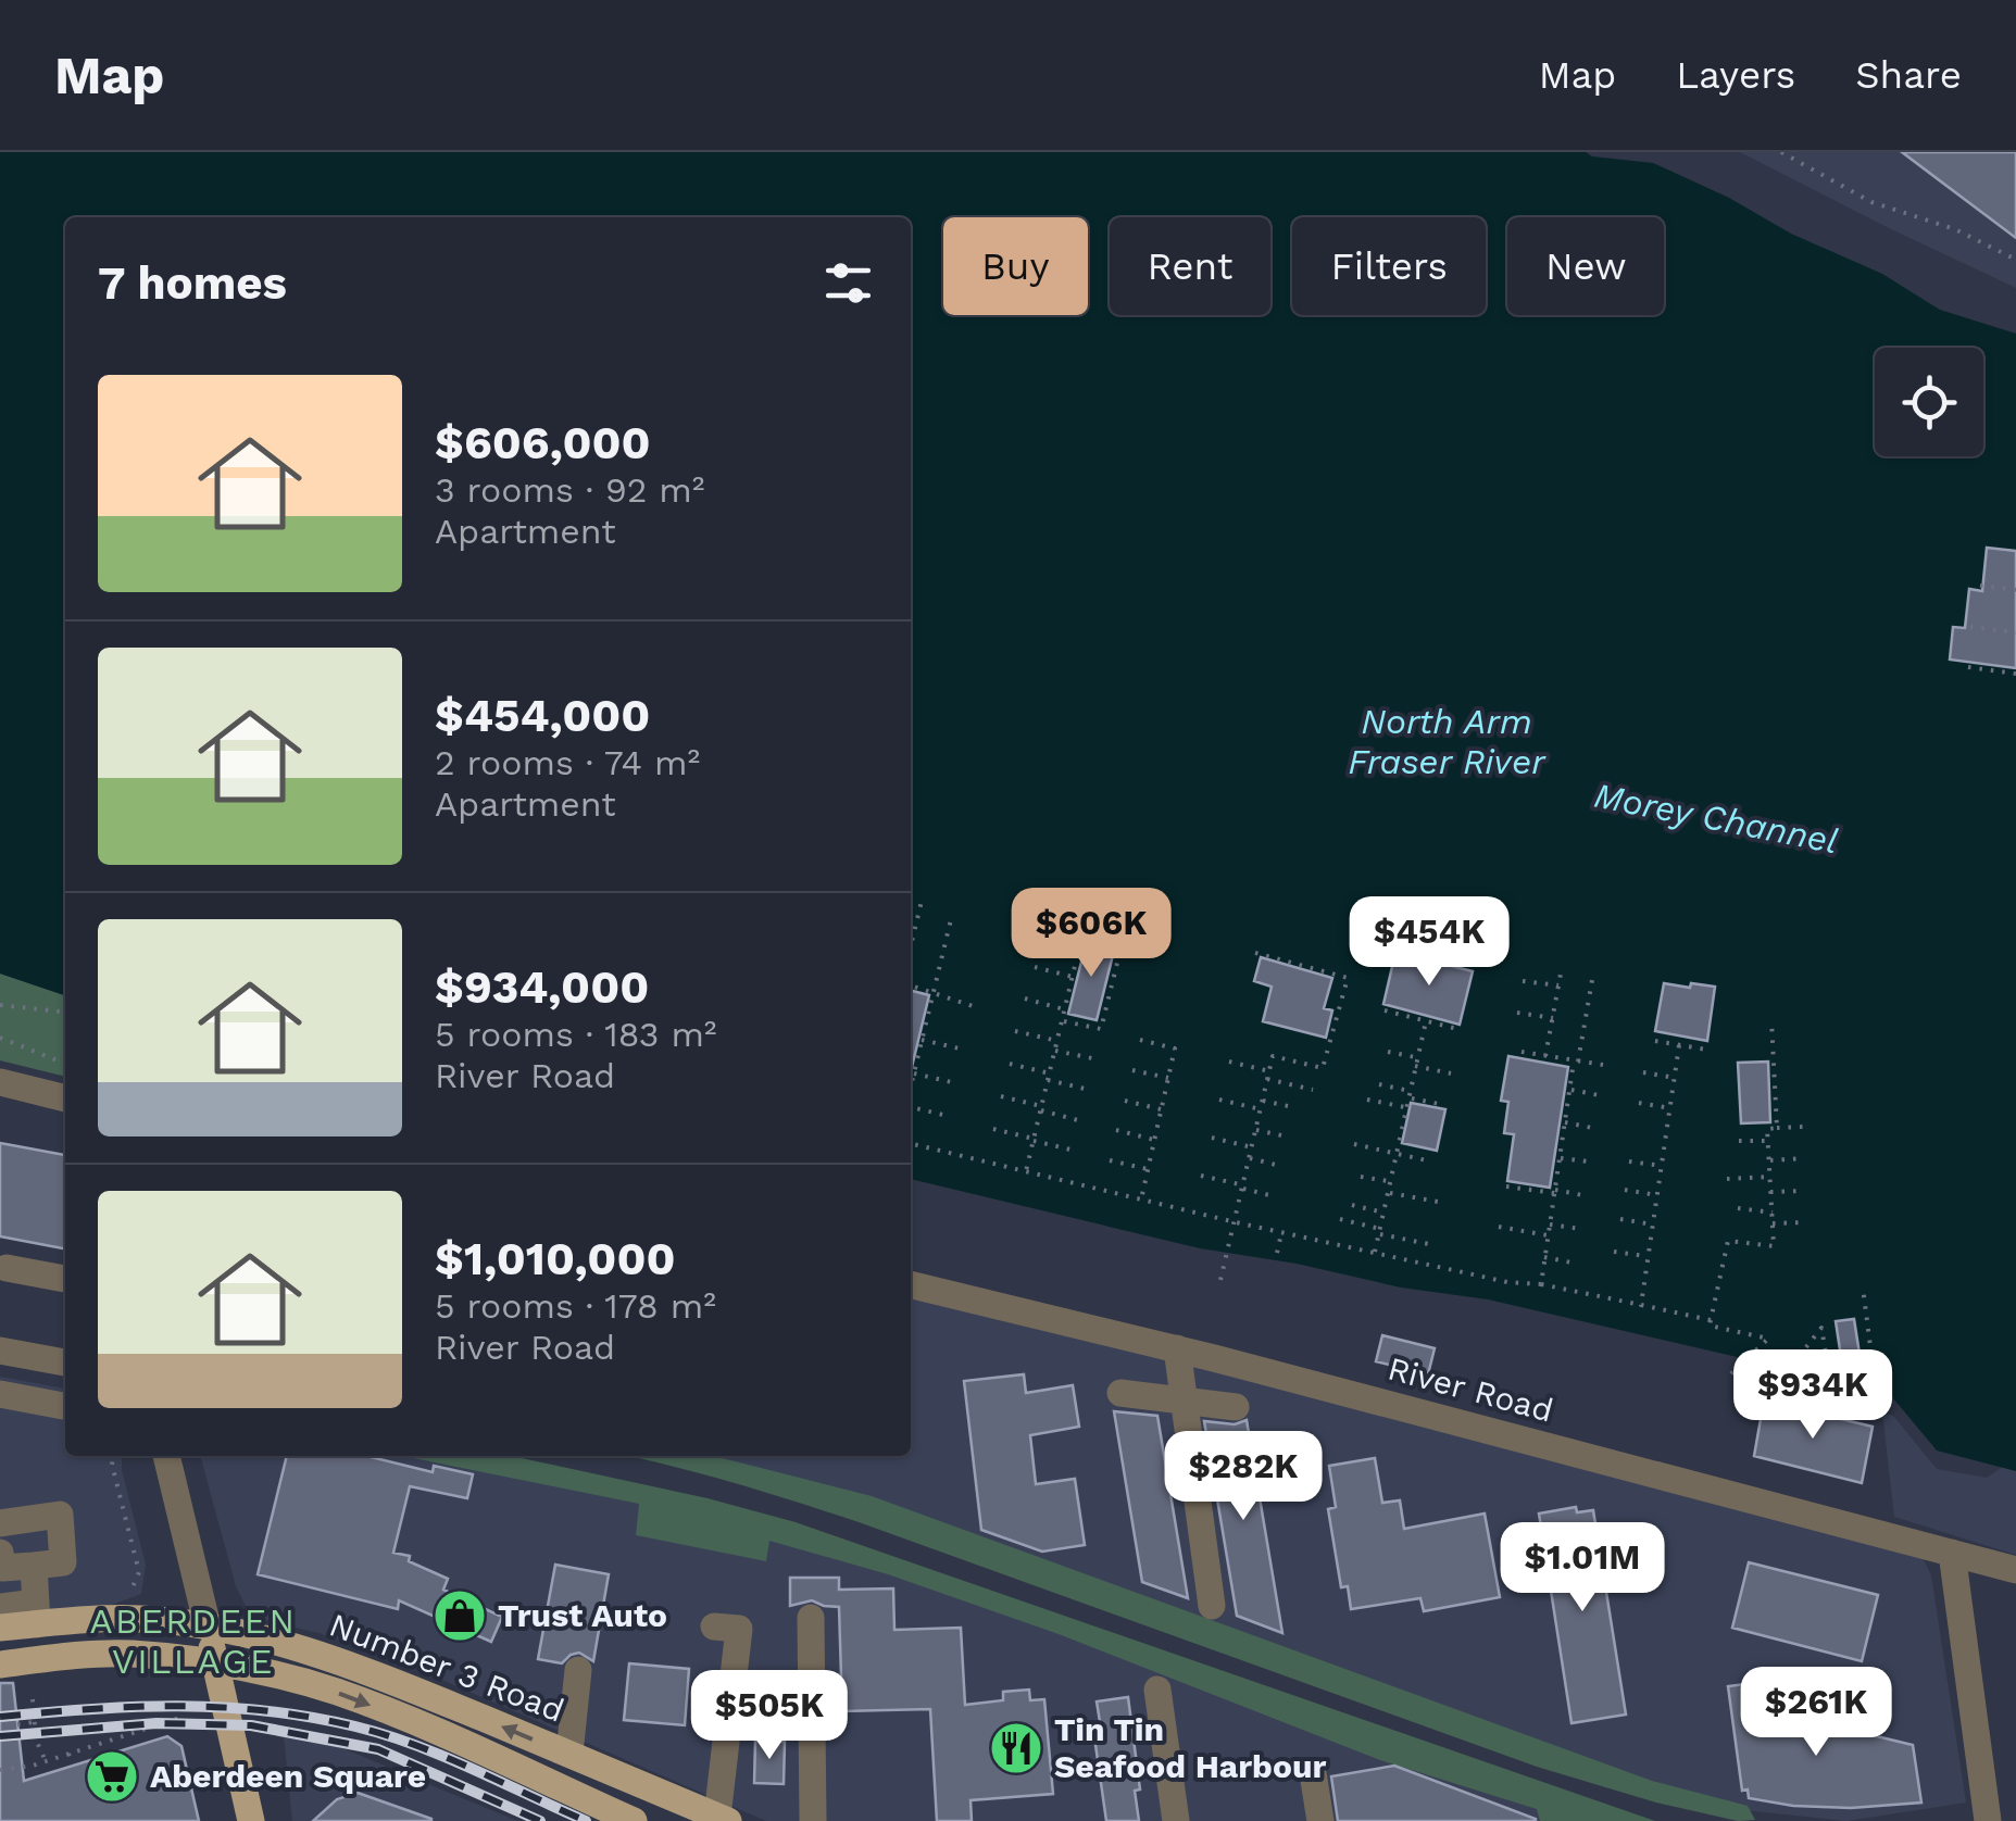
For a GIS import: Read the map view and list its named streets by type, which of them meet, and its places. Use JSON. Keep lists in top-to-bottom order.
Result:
{
  "streets": {
    "main road": ["Number 3 Road"],
    "street": ["River Road"]
  },
  "districts": ["ABERDEEN VILLAGE"],
  "water": ["North Arm Fraser River", "Morey Channel"],
  "places": {
    "shop": ["Trust Auto"],
    "restaurant": ["Tin Tin Seafood Harbour"],
    "supermarket": ["Aberdeen Square"]
  },
  "page": {
    "header": "Map",
    "nav": ["Map", "Layers", "Share"],
    "chip": [
      "Buy",
      "Rent",
      "Filters",
      "New"
    ],
    "heading": "7 homes",
    "list": [
      {
        "name": "$606,000",
        "note": "3 rooms · 92 m² · Apartment"
      },
      {
        "name": "$454,000",
        "note": "2 rooms · 74 m² · Apartment"
      },
      {
        "name": "$934,000",
        "note": "5 rooms · 183 m² · River Road"
      },
      {
        "name": "$1,010,000",
        "note": "5 rooms · 178 m² · River Road"
      }
    ],
    "price": [
      "$606K",
      "$454K",
      "$934K",
      "$282K",
      "$1.01M",
      "$261K",
      "$505K"
    ]
  }
}
